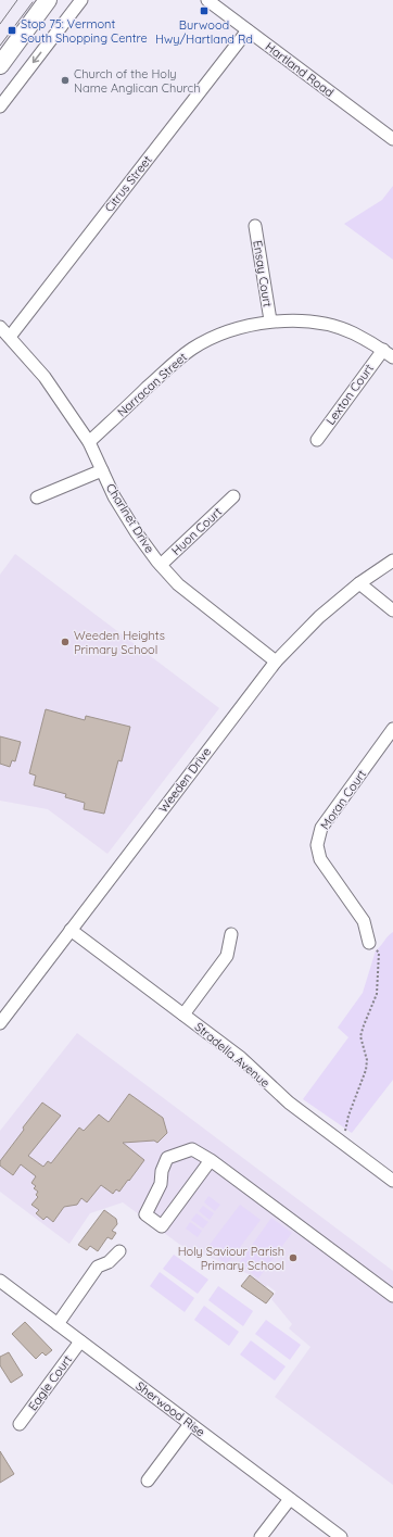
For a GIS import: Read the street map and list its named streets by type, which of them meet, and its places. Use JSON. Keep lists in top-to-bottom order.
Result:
{
  "streets": {
    "street": [
      "Hartland Road",
      "Citrus Street",
      "Ensay Court",
      "Narracan Street",
      "Lexton Court",
      "Charlnet Drive",
      "Huon Court",
      "Weeden Drive",
      "Moran Court",
      "Stradella Avenue",
      "Eagle Court",
      "Sherwood Rise"
    ]
  },
  "crossings": [
    ["Hartland Road", "Citrus Street"],
    ["Citrus Street", "Charlnet Drive"],
    ["Ensay Court", "Narracan Street"],
    ["Narracan Street", "Lexton Court"],
    ["Narracan Street", "Charlnet Drive"],
    ["Charlnet Drive", "Huon Court"],
    ["Charlnet Drive", "Weeden Drive"],
    ["Weeden Drive", "Stradella Avenue"],
    ["Eagle Court", "Sherwood Rise"]
  ],
  "places": {
    "transit": ["Burwood Hwy/Hartland Rd", "Stop 75: Vermont South Shopping Centre"],
    "other": ["Church of the Holy Name Anglican Church", "Weeden Heights Primary School", "Holy Saviour Parish Primary School"]
  }
}
